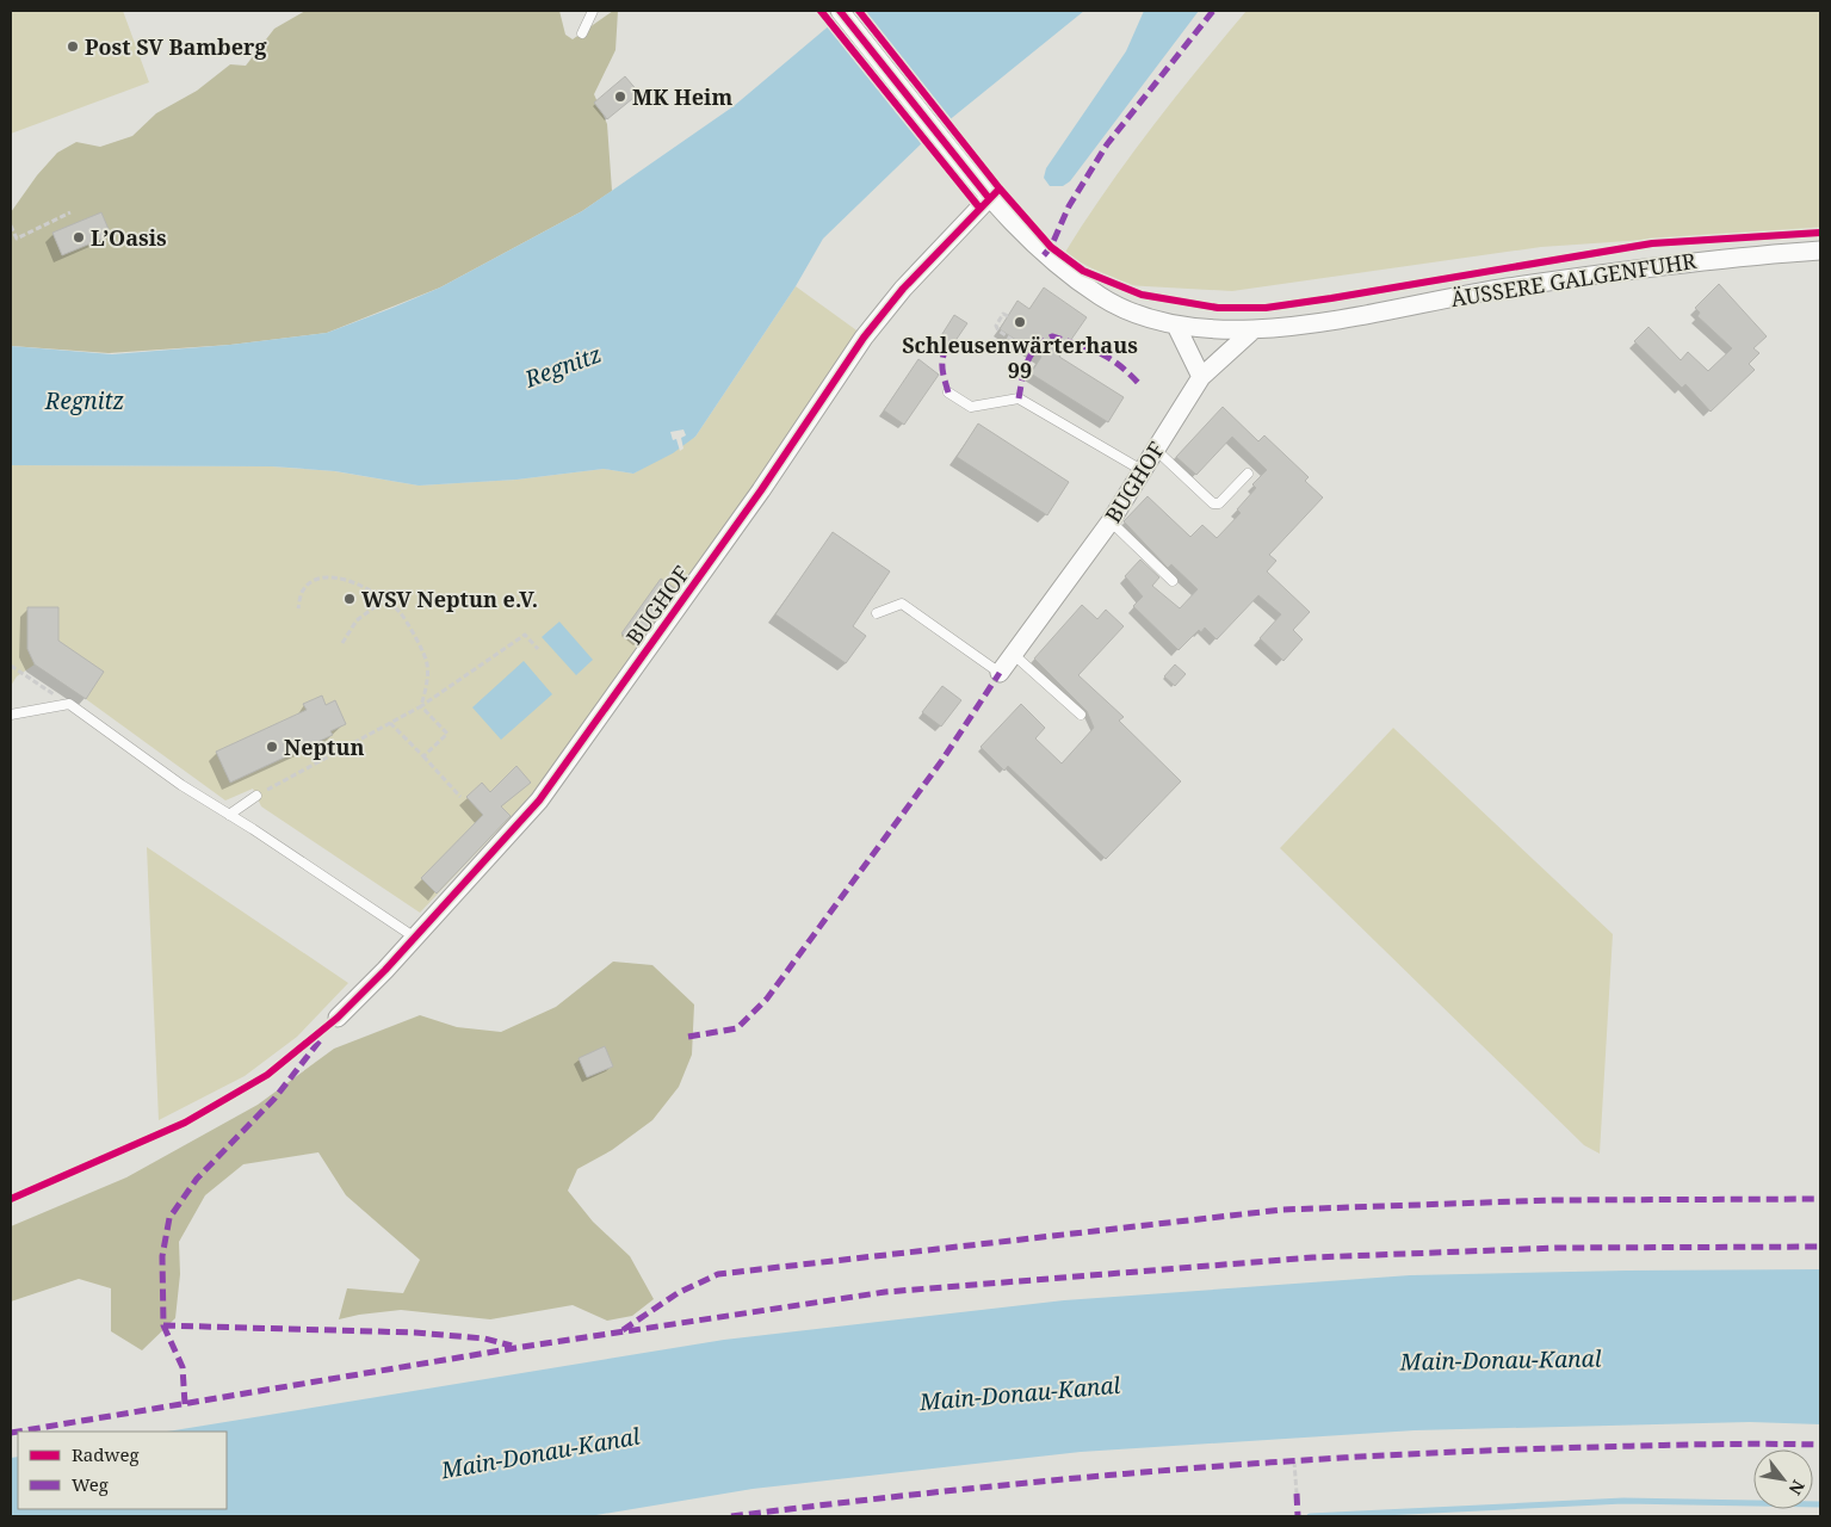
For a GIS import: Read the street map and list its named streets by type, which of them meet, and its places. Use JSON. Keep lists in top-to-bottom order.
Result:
{
  "streets": {
    "street": ["ÄUSSERE GALGENFUHR", "BUGHOF"]
  },
  "crossings": [
    ["ÄUSSERE GALGENFUHR", "BUGHOF"]
  ],
  "water": ["Regnitz", "Main-Donau-Kanal"],
  "places": [
    "Post SV Bamberg",
    "MK Heim",
    "L’Oasis",
    "Schleusenwärterhaus 99",
    "WSV Neptun e.V.",
    "Neptun"
  ],
  "legend": ["Radweg", "Weg"],
  "north": "bottom right"
}
